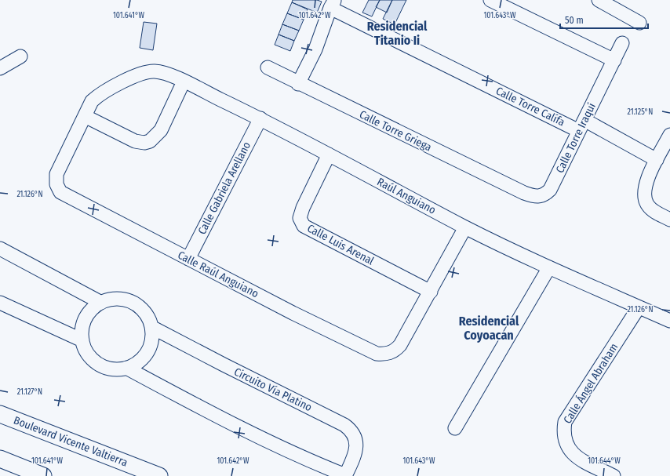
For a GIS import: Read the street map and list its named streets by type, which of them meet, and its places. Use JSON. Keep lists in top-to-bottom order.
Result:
{
  "streets": {
    "main road": ["Boulevard Vicente Valtierra"],
    "street": [
      "Calle Torre Calífa",
      "Calle Torre Griega",
      "Calle Torre Iraquí",
      "Calle Gabriela Arellano",
      "Raúl Anguiano",
      "Calle Luis Arenal",
      "Calle Raúl Anguiano",
      "Calle Ángel Abraham",
      "Circuito Vía Platino"
    ]
  },
  "crossings": [
    ["Calle Torre Calífa", "Calle Torre Iraquí"],
    ["Calle Torre Griega", "Calle Torre Iraquí"],
    ["Calle Gabriela Arellano", "Raúl Anguiano"],
    ["Calle Gabriela Arellano", "Calle Raúl Anguiano"],
    ["Raúl Anguiano", "Calle Luis Arenal"],
    ["Raúl Anguiano", "Calle Raúl Anguiano"],
    ["Raúl Anguiano", "Calle Ángel Abraham"],
    ["Calle Luis Arenal", "Calle Raúl Anguiano"]
  ],
  "districts": ["Residencial Titanio Ii", "Residencial Coyoacan"],
  "scale_bar": "50 m",
  "coordinates": [
    "101.641°W",
    "101.642°W",
    "101.643°W",
    "21.125°N",
    "21.126°N",
    "21.127°N",
    "101.644°W"
  ]
}
